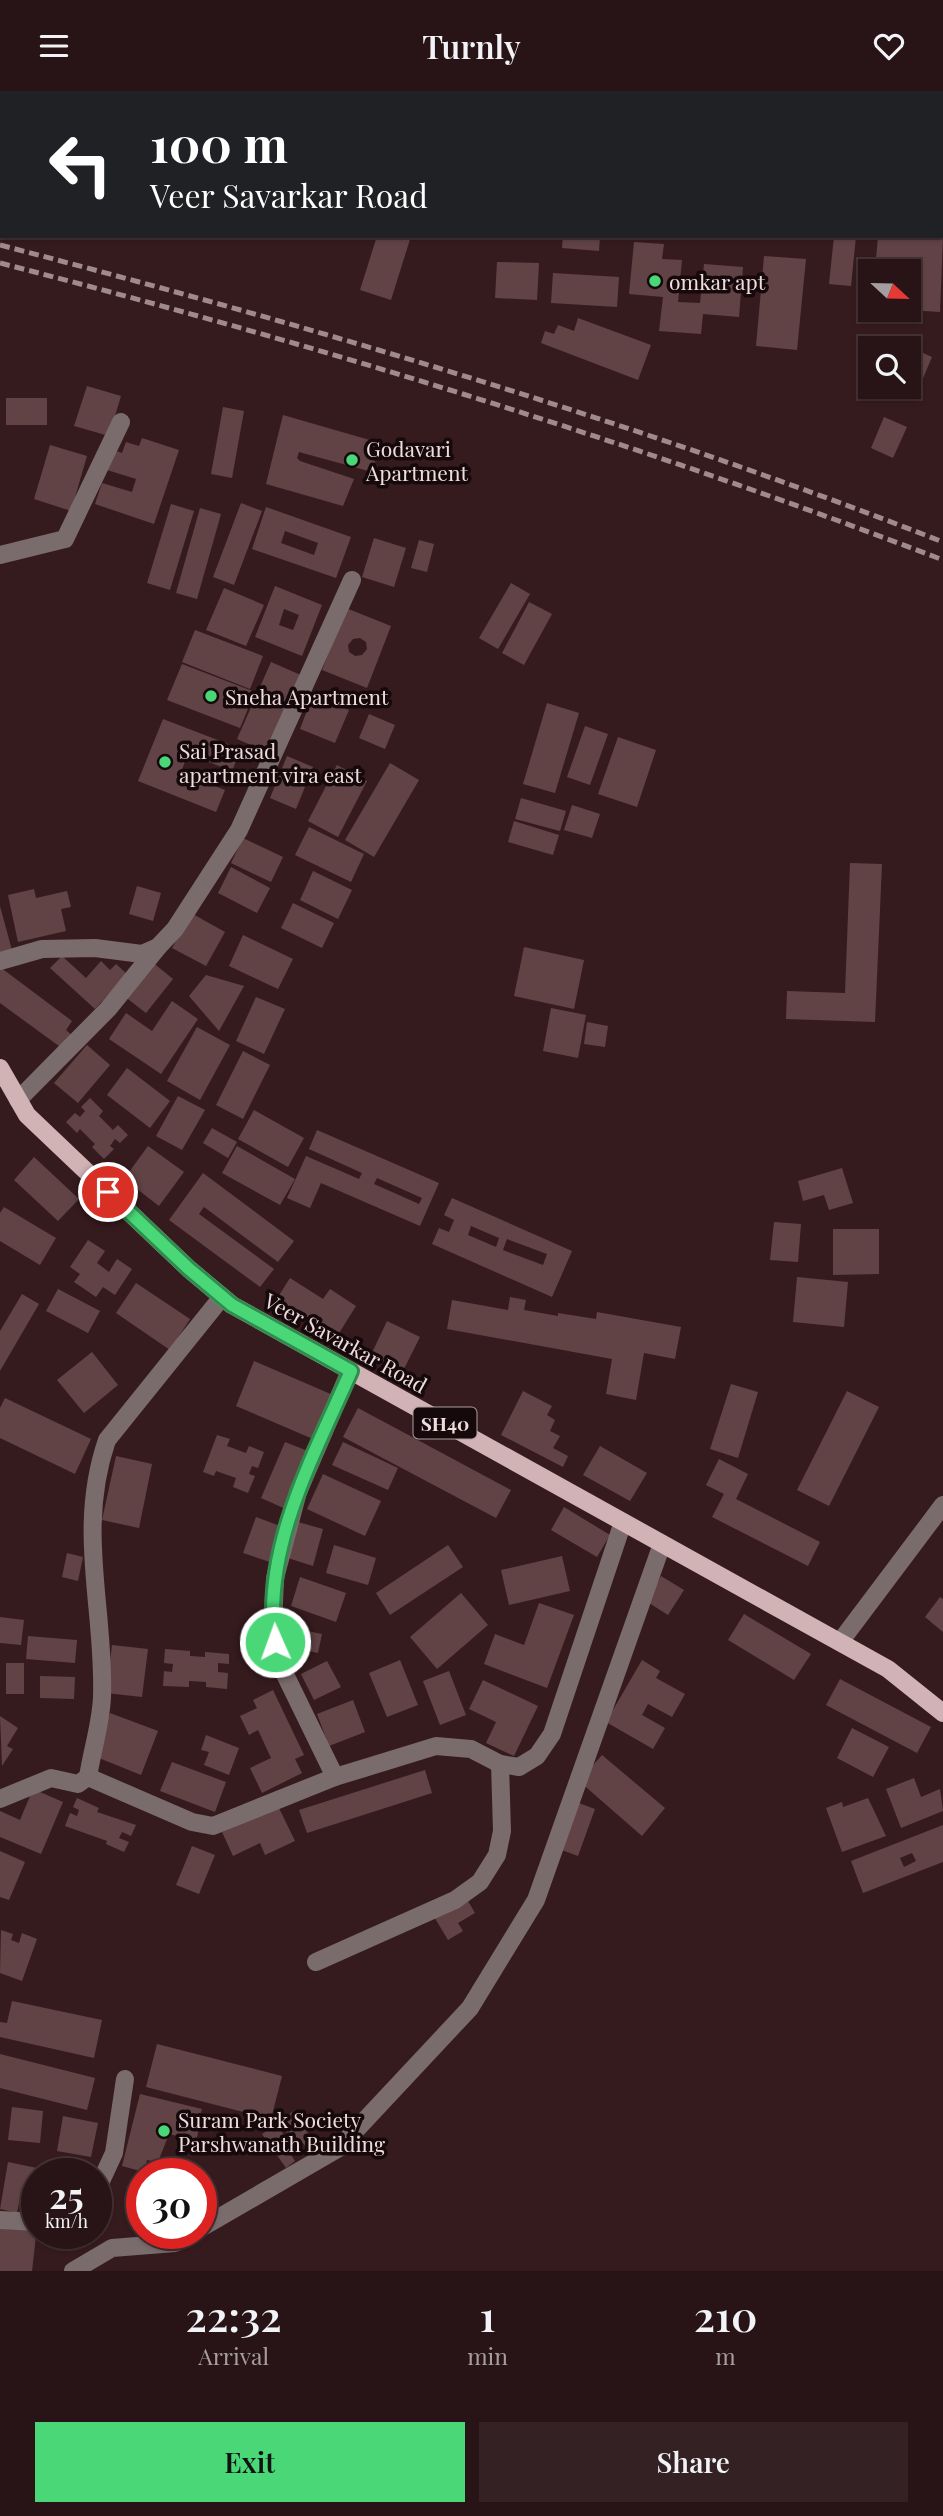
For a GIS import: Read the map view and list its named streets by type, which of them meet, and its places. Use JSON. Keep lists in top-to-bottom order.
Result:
{
  "streets": {
    "main road": ["Veer Savarkar Road", "SH40"]
  },
  "places": [
    "omkar apt",
    "Godavari Apartment",
    "Sneha Apartment",
    "Sai Prasad apartment vira east",
    "Suram Park Society Parshwanath Building"
  ],
  "north": "right",
  "page": {
    "header": "Turnly",
    "turn": ["100 m", "Veer Savarkar Road"],
    "speed": "25 km/h",
    "limit": "30",
    "eta": [
      "22:32",
      "Arrival",
      "1",
      "min",
      "210",
      "m"
    ],
    "buttons": ["Exit", "Share"]
  }
}
